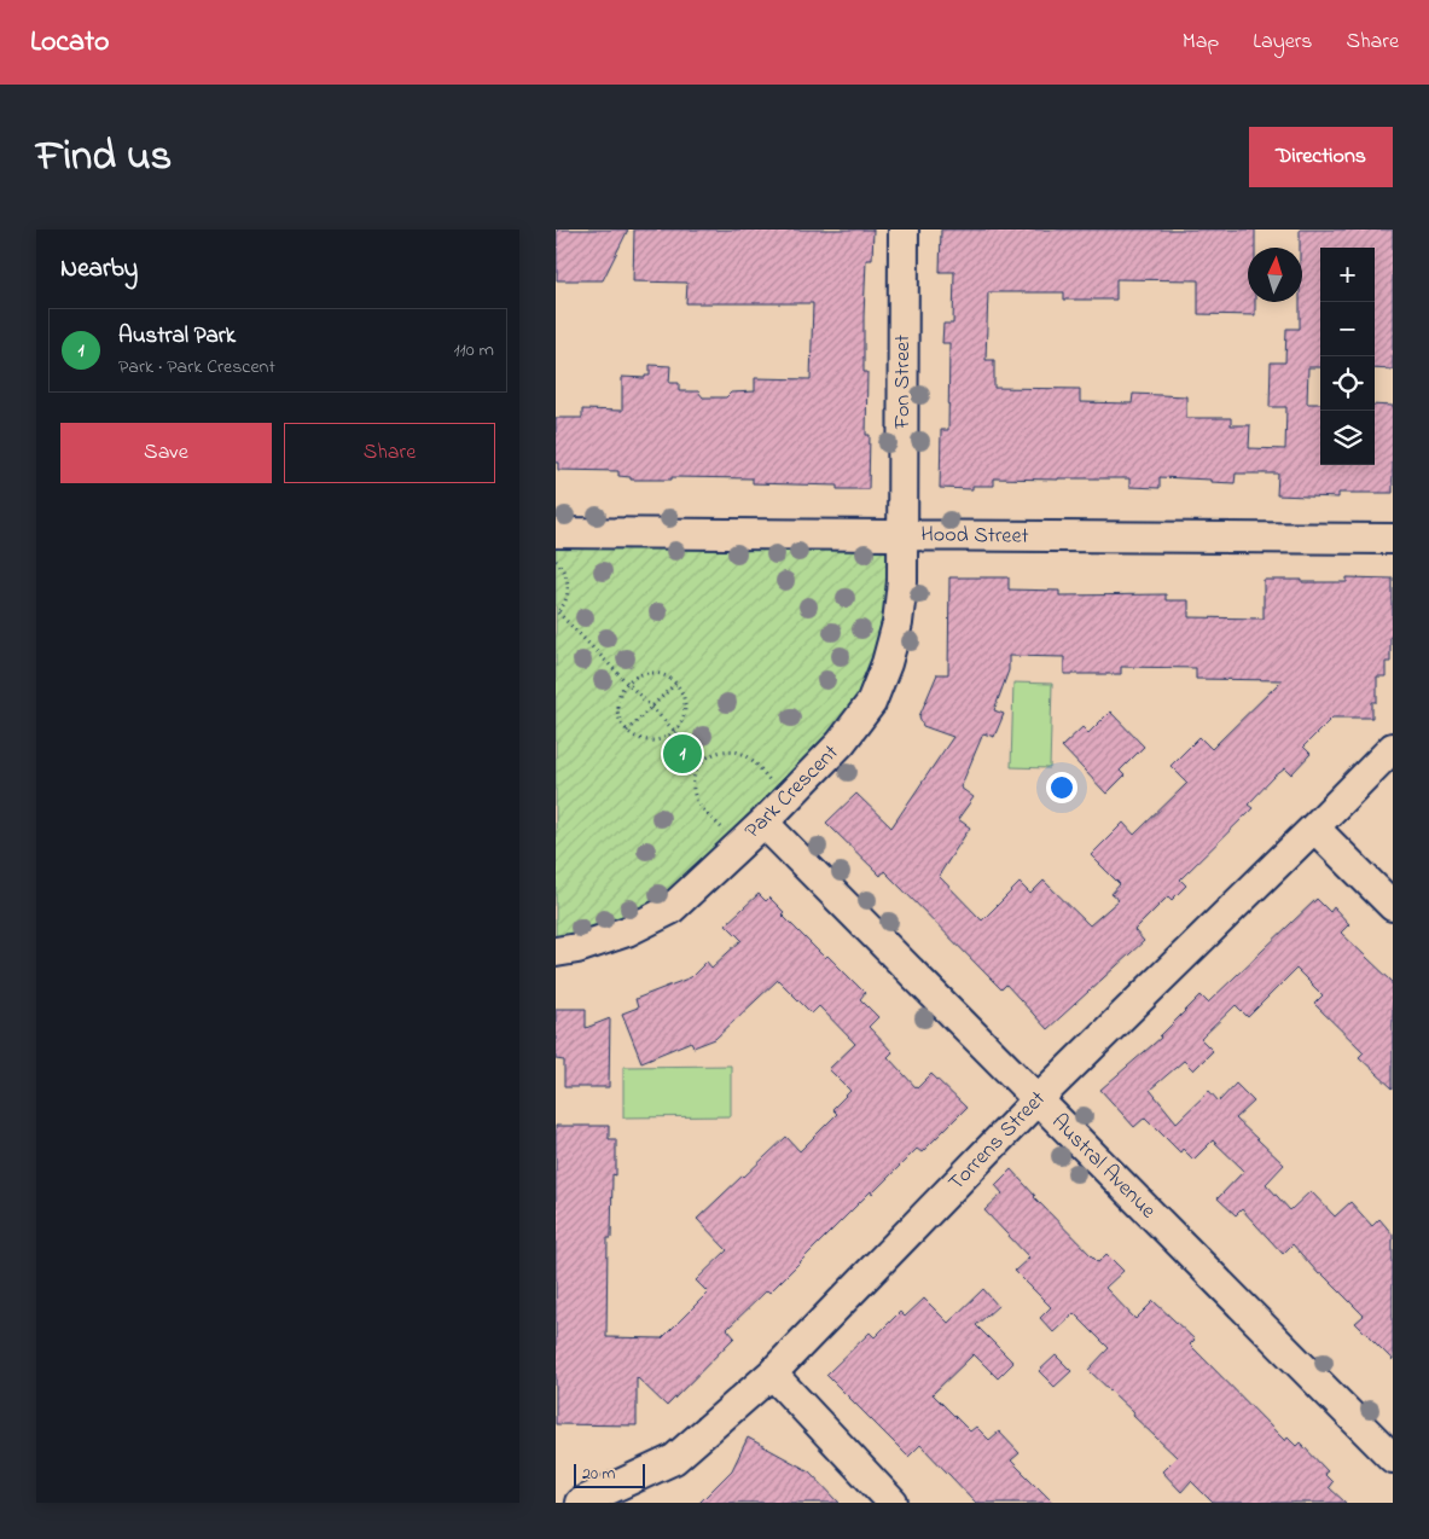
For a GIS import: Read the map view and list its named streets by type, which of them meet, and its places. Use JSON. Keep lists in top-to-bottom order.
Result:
{
  "streets": {
    "street": [
      "Fon Street",
      "Hood Street",
      "Park Crescent",
      "Torrens Street",
      "Austral Avenue"
    ]
  },
  "crossings": [
    ["Fon Street", "Hood Street"],
    ["Fon Street", "Park Crescent"],
    ["Hood Street", "Park Crescent"],
    ["Park Crescent", "Austral Avenue"],
    ["Torrens Street", "Austral Avenue"]
  ],
  "scale_bar": "20 m",
  "north": "top",
  "page": {
    "header": "Locato",
    "nav": ["Map", "Layers", "Share"],
    "title": "Find us",
    "buttons": [
      "Directions",
      ["Save", "Share"]
    ],
    "heading": "Nearby",
    "map_buttons": ["+", "−"],
    "list": [
      {
        "mark": "1",
        "name": "Austral Park",
        "note": "Park · Park Crescent",
        "value": "110 m"
      }
    ],
    "pins": "1",
    "scale": "20 m"
  }
}
